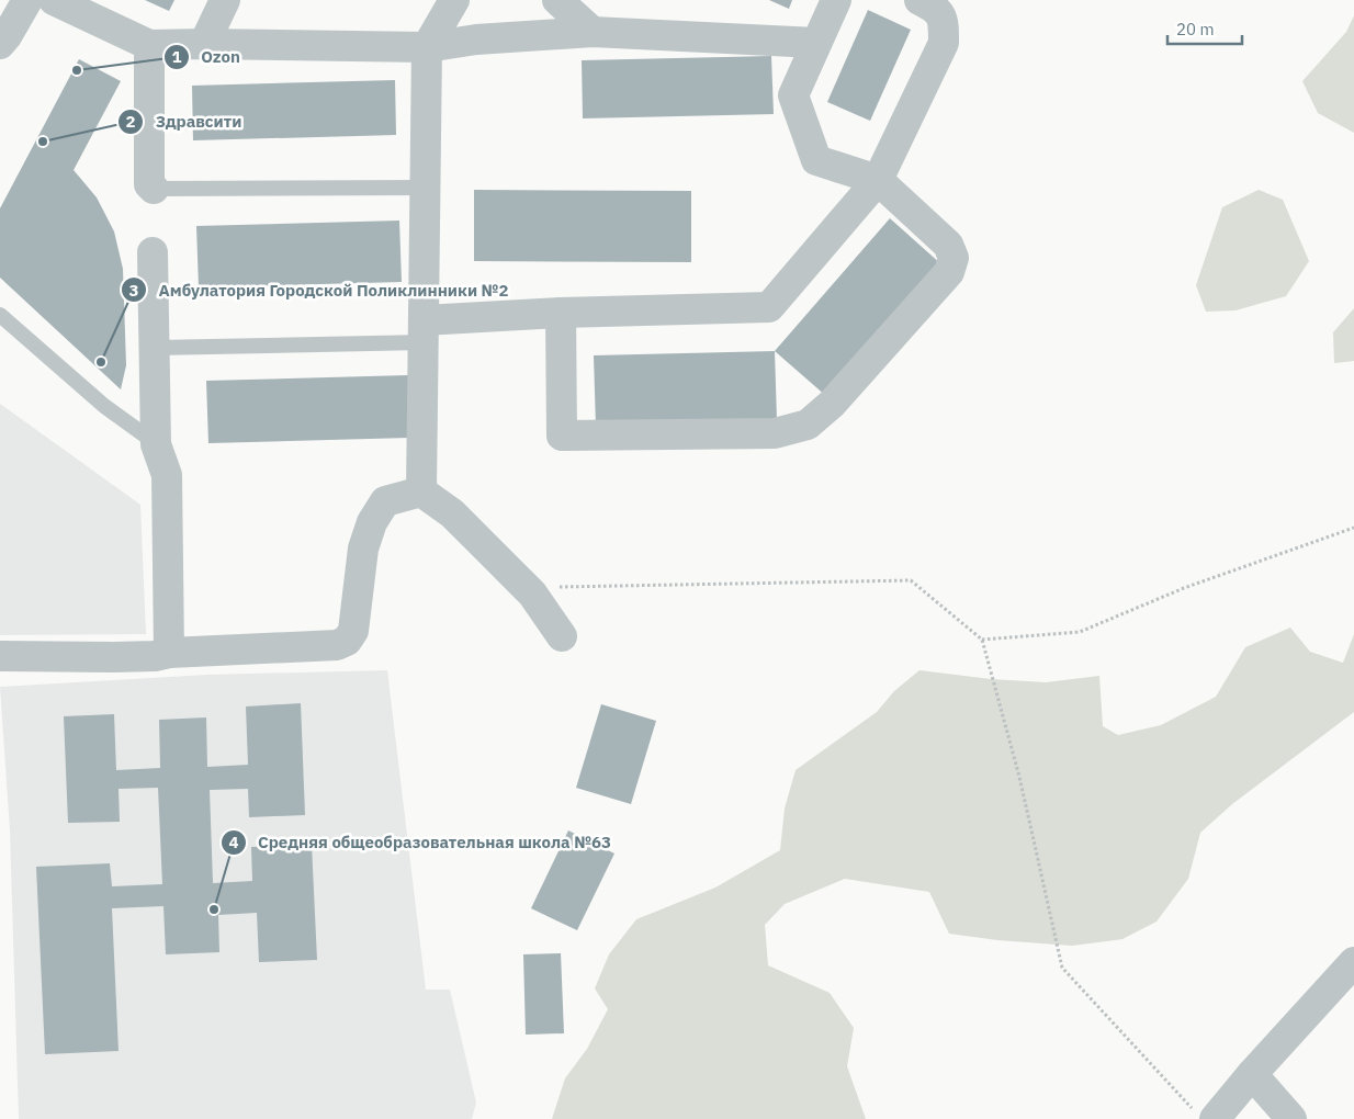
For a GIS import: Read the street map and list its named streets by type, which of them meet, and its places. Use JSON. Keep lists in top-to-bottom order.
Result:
{
  "places": [
    "Ozon",
    "Здравсити",
    "Амбулатория Городской Поликлинники №2",
    "Средняя общеобразовательная школа №63"
  ],
  "scale_bar": "20 m"
}
